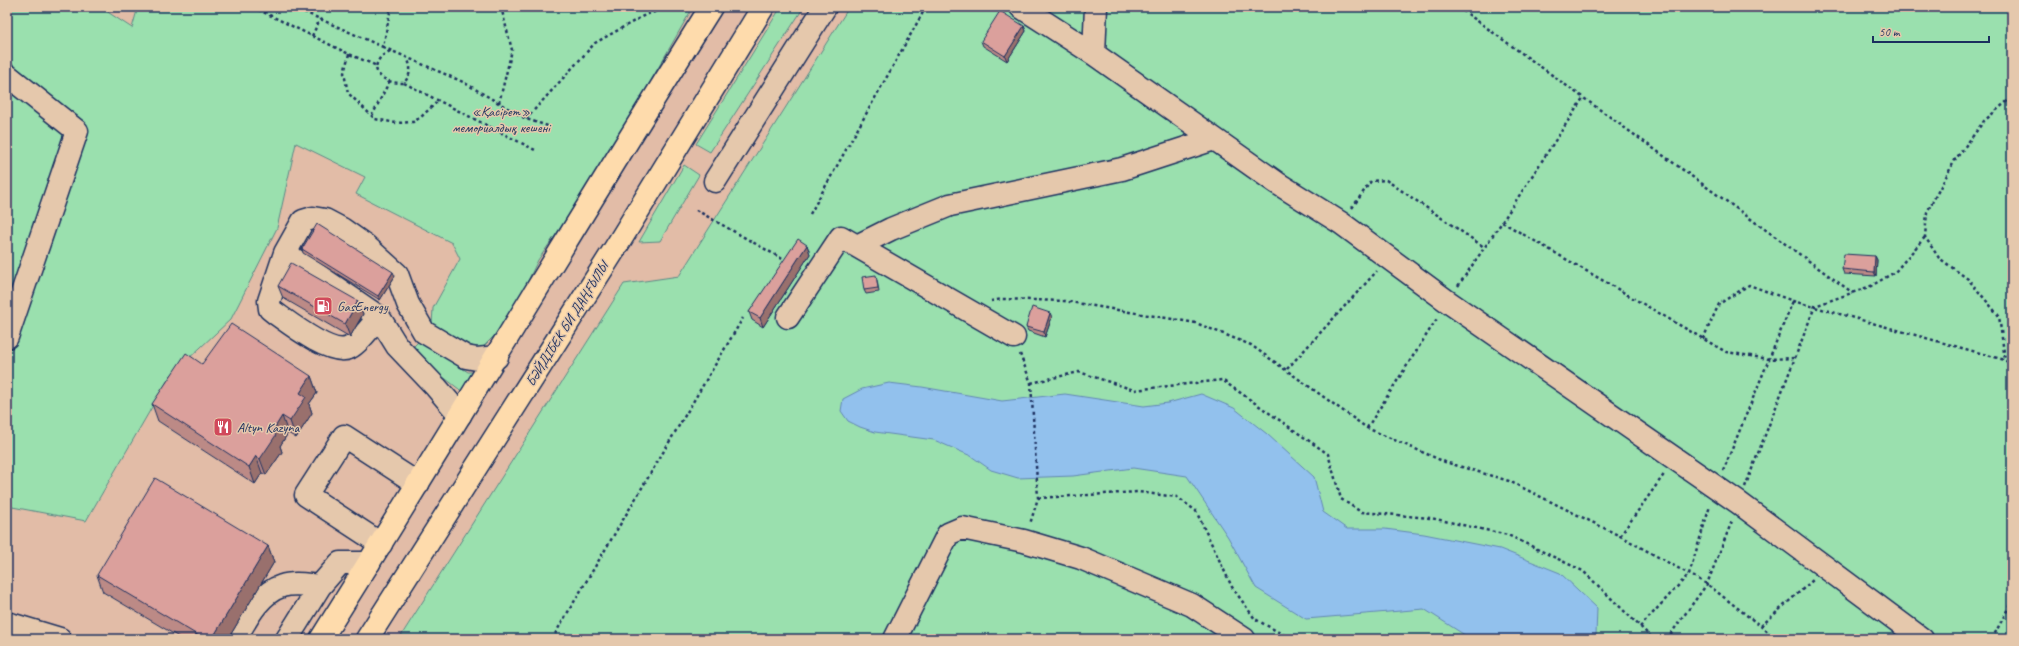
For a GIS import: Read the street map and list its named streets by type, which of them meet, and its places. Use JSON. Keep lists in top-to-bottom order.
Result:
{
  "streets": {
    "main road": ["БӘЙДІБЕК БИ ДАҢҒЫЛЫ"]
  },
  "parks": ["«Қасірет» мемориалдық кешені"],
  "places": {
    "fuel station": ["GasEnergy"],
    "restaurant": ["Altyn Kazyna"]
  },
  "scale_bar": "50 m"
}
